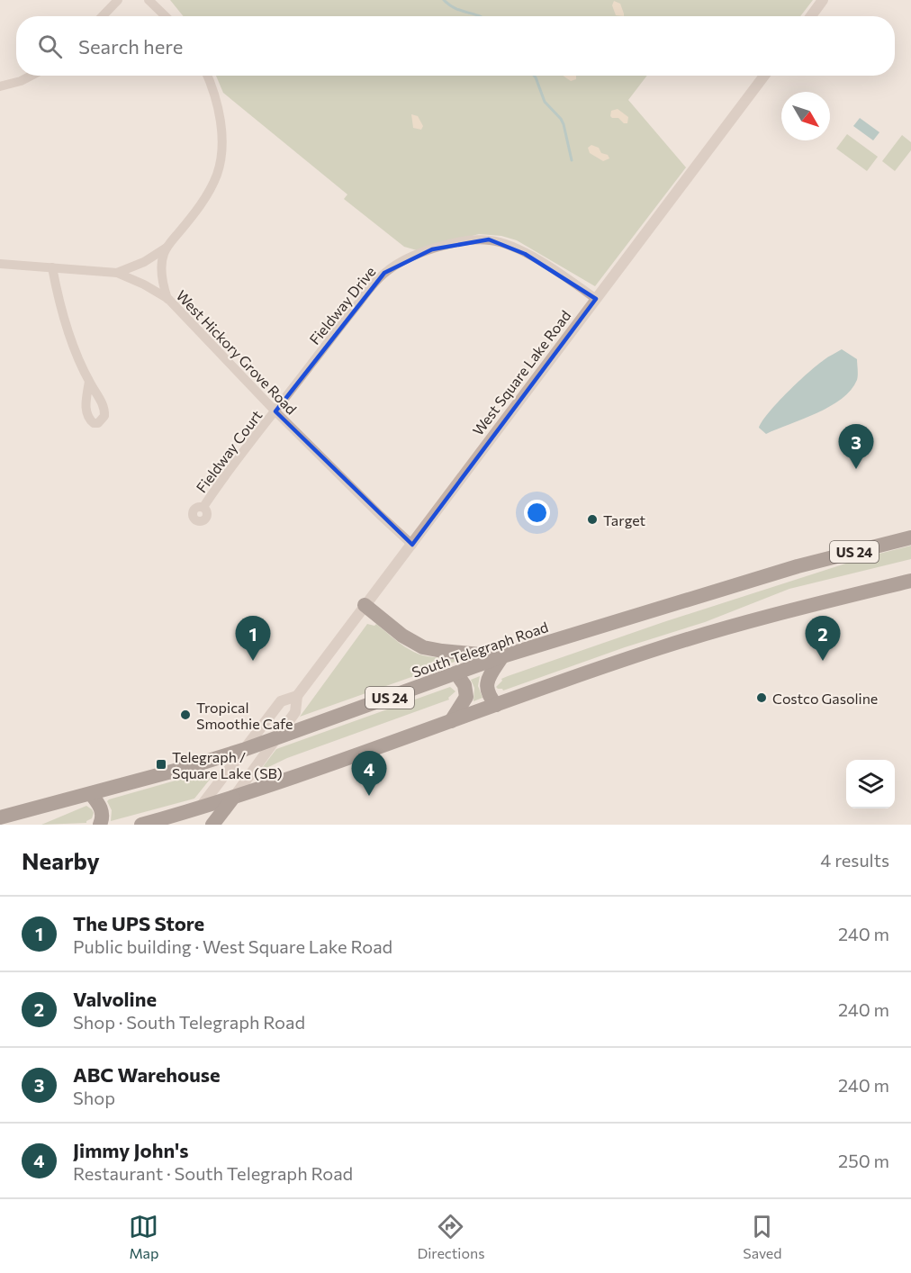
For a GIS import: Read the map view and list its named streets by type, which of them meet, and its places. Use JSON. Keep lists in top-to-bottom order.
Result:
{
  "streets": {
    "highway": ["West Square Lake Road", "US 24", "South Telegraph Road"],
    "street": ["Fieldway Drive", "West Hickory Grove Road", "Fieldway Court"]
  },
  "crossings": [
    ["Fieldway Drive", "West Hickory Grove Road"],
    ["Fieldway Drive", "West Square Lake Road"],
    ["Fieldway Drive", "Fieldway Court"],
    ["West Hickory Grove Road", "West Square Lake Road"],
    ["West Hickory Grove Road", "Fieldway Court"],
    ["West Square Lake Road", "South Telegraph Road"]
  ],
  "places": {
    "other": ["Target", "Costco Gasoline", "Tropical Smoothie Cafe"],
    "transit": ["Telegraph / Square Lake (SB)"]
  },
  "north": "bottom right",
  "page": {
    "search": "Search here",
    "pins": [
      "3",
      "1",
      "2",
      "4"
    ],
    "heading": ["Nearby", "4 results"],
    "list": [
      {
        "mark": "1",
        "name": "The UPS Store",
        "note": "Public building · West Square Lake Road",
        "value": "240 m"
      },
      {
        "mark": "2",
        "name": "Valvoline",
        "note": "Shop · South Telegraph Road",
        "value": "240 m"
      },
      {
        "mark": "3",
        "name": "ABC Warehouse",
        "note": "Shop",
        "value": "240 m"
      },
      {
        "mark": "4",
        "name": "Jimmy John's",
        "note": "Restaurant · South Telegraph Road",
        "value": "250 m"
      }
    ],
    "nav": ["Map", "Directions", "Saved"]
  }
}
